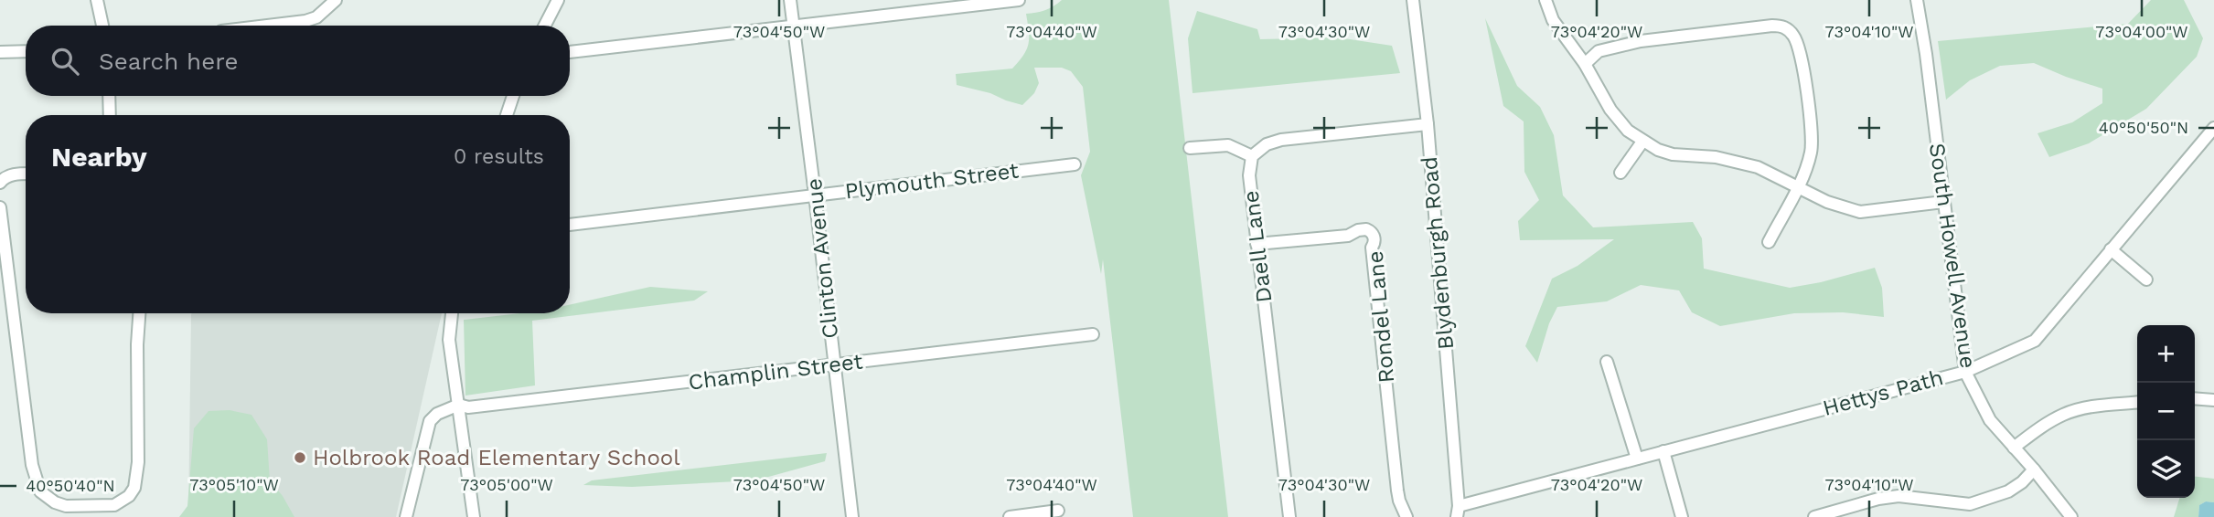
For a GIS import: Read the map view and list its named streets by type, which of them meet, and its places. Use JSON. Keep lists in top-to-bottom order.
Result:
{
  "streets": {
    "street": [
      "Plymouth Street",
      "Daell Lane",
      "Blydenburgh Road",
      "South Howell Avenue",
      "Clinton Avenue",
      "Rondel Lane",
      "Champlin Street",
      "Hettys Path"
    ]
  },
  "crossings": [
    ["Plymouth Street", "Clinton Avenue"],
    ["Daell Lane", "Blydenburgh Road"],
    ["Daell Lane", "Rondel Lane"],
    ["Blydenburgh Road", "Hettys Path"],
    ["South Howell Avenue", "Hettys Path"],
    ["Clinton Avenue", "Champlin Street"]
  ],
  "places": ["Holbrook Road Elementary School"],
  "page": {
    "search": "Search here",
    "heading": ["Nearby", "0 results"],
    "map_buttons": ["+", "−"]
  },
  "coordinates": [
    "73°04'50\"W",
    "73°04'40\"W",
    "73°04'30\"W",
    "73°04'20\"W",
    "73°04'10\"W",
    "73°04'00\"W",
    "40°50'50\"N",
    "73°05'10\"W",
    "73°05'00\"W",
    "40°50'40\"N"
  ]
}
